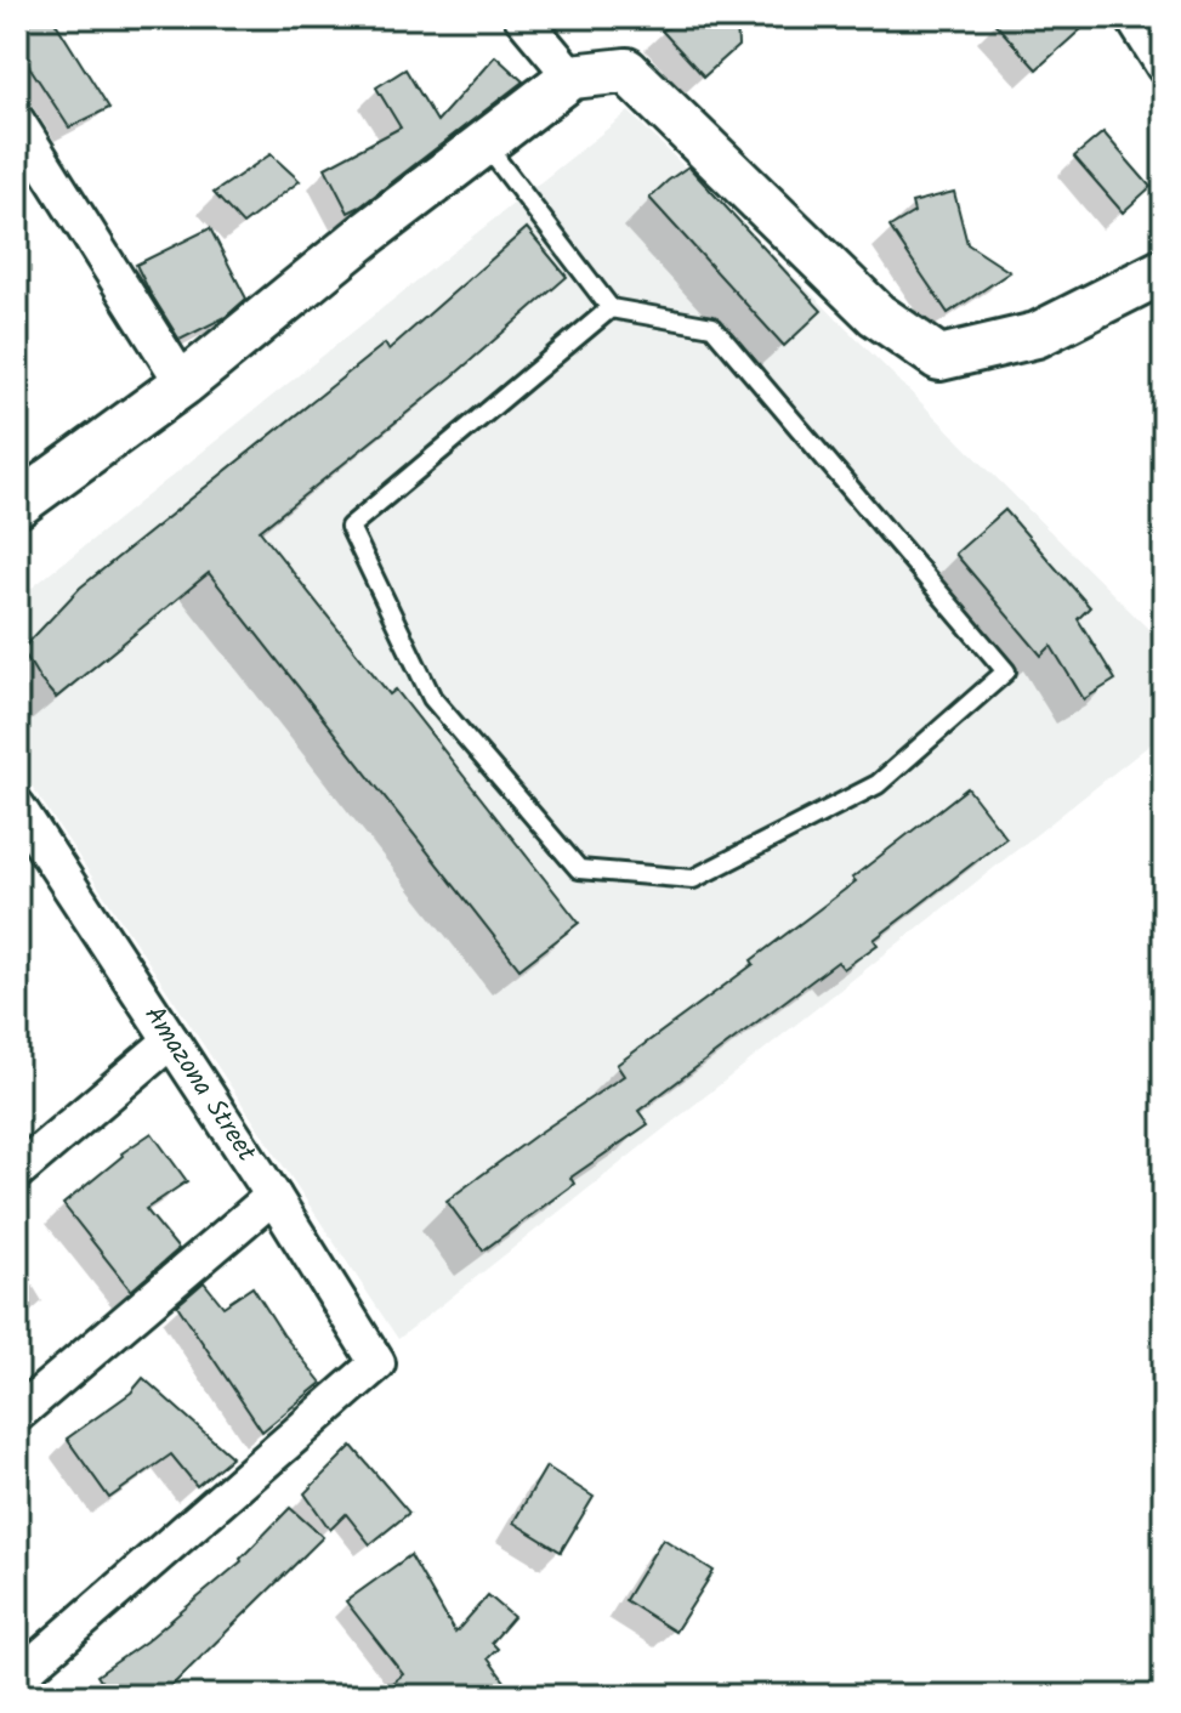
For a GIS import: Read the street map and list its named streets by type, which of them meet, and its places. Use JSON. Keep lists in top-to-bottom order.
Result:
{
  "streets": {
    "street": ["Amazona Street"]
  }
}
